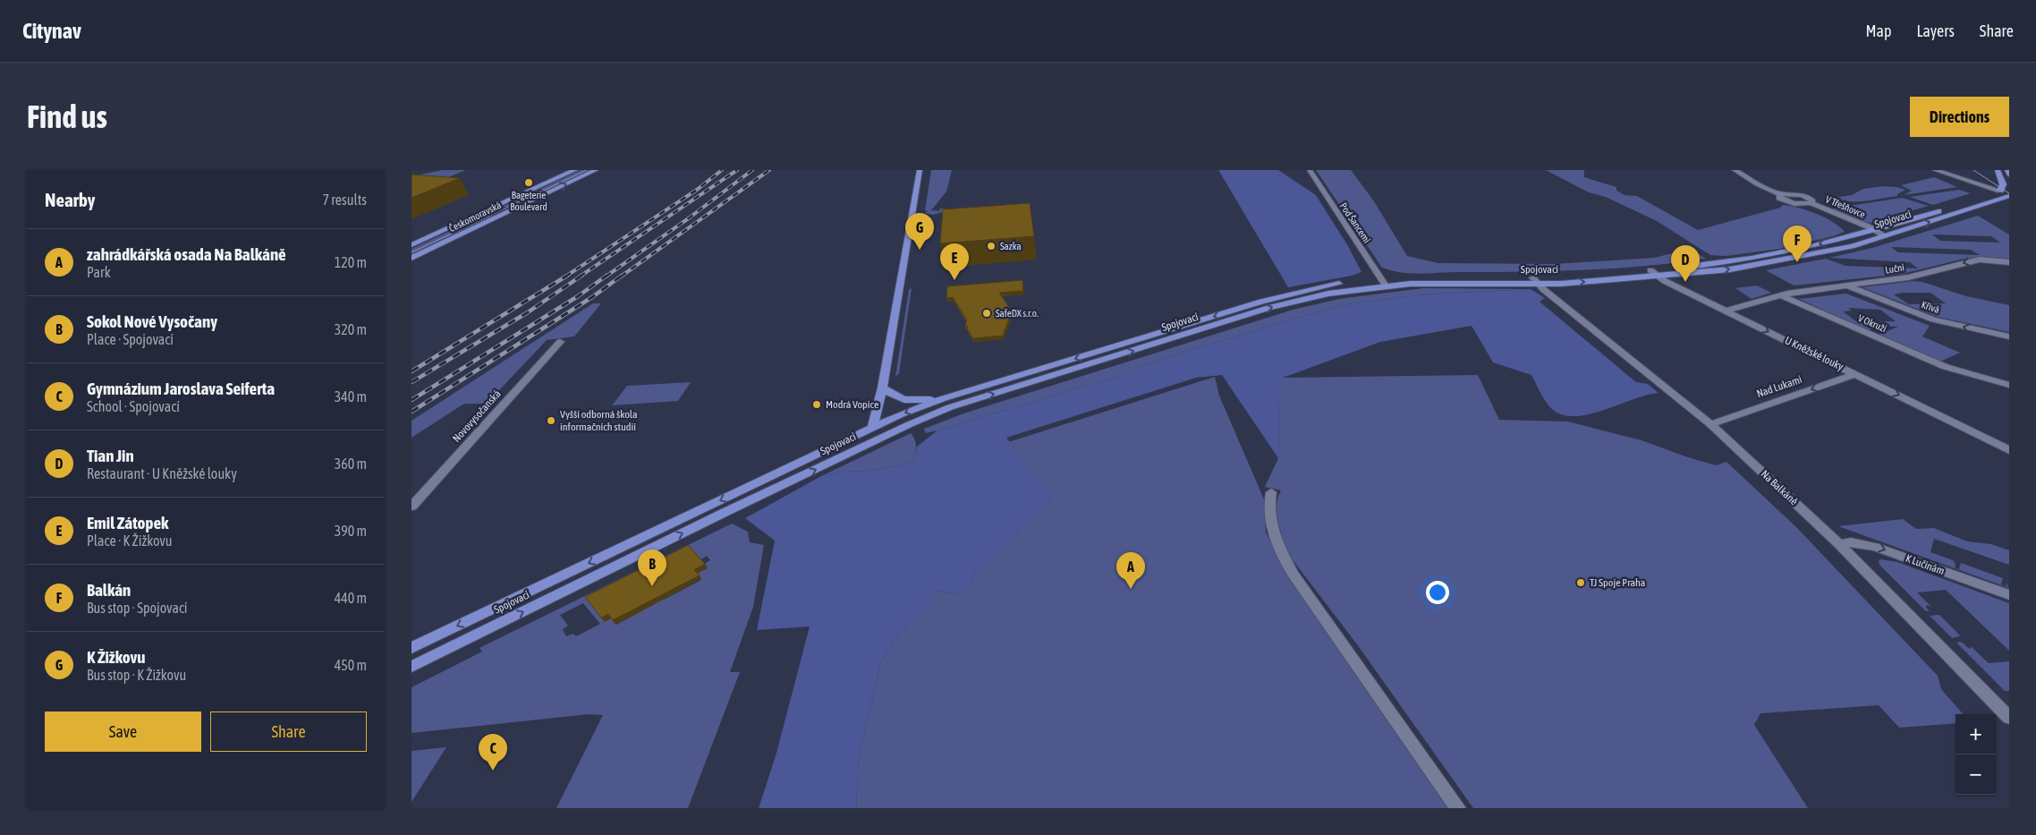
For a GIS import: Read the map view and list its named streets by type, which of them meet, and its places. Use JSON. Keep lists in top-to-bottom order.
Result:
{
  "streets": {
    "main road": ["Českomoravská", "Spojovací"],
    "street": [
      "V Třešňovce",
      "Pod Šancemi",
      "Luční",
      "Křivá",
      "V Okruží",
      "U Kněžské louky",
      "Nad Lukami",
      "Novovysočanská",
      "Na Balkáně",
      "K Lučinám"
    ]
  },
  "crossings": [
    ["V Třešňovce", "Spojovací"],
    ["Spojovací", "Pod Šancemi"],
    ["Spojovací", "U Kněžské louky"],
    ["Spojovací", "Na Balkáně"],
    ["Luční", "Křivá"],
    ["Luční", "V Okruží"],
    ["U Kněžské louky", "Nad Lukami"],
    ["Nad Lukami", "Na Balkáně"],
    ["Na Balkáně", "K Lučinám"]
  ],
  "one_way": [
    "Luční",
    "Křivá",
    "U Kněžské louky",
    "Nad Lukami",
    "K Lučinám"
  ],
  "places": [
    "Bageterie Boulevard",
    "Sazka",
    "SafeDX s.r.o.",
    "Modrá Vopice",
    "Vyšší odborná škola informačních studií",
    "TJ Spoje Praha"
  ],
  "page": {
    "header": "Citynav",
    "nav": ["Map", "Layers", "Share"],
    "buttons": [
      "Directions",
      ["Save", "Share"]
    ],
    "title": "Find us",
    "heading": ["Nearby", "7 results"],
    "pins": [
      "G",
      "F",
      "E",
      "D",
      "B",
      "A",
      "C"
    ],
    "list": [
      {
        "mark": "A",
        "name": "zahrádkářská osada Na Balkáně",
        "note": "Park",
        "value": "120 m"
      },
      {
        "mark": "B",
        "name": "Sokol Nové Vysočany",
        "note": "Place · Spojovací",
        "value": "320 m"
      },
      {
        "mark": "C",
        "name": "Gymnázium Jaroslava Seiferta",
        "note": "School · Spojovací",
        "value": "340 m"
      },
      {
        "mark": "D",
        "name": "Tian Jin",
        "note": "Restaurant · U Kněžské louky",
        "value": "360 m"
      },
      {
        "mark": "E",
        "name": "Emil Zátopek",
        "note": "Place · K Žižkovu",
        "value": "390 m"
      },
      {
        "mark": "F",
        "name": "Balkán",
        "note": "Bus stop · Spojovací",
        "value": "440 m"
      },
      {
        "mark": "G",
        "name": "K Žižkovu",
        "note": "Bus stop · K Žižkovu",
        "value": "450 m"
      }
    ],
    "map_buttons": ["+", "−"]
  }
}
